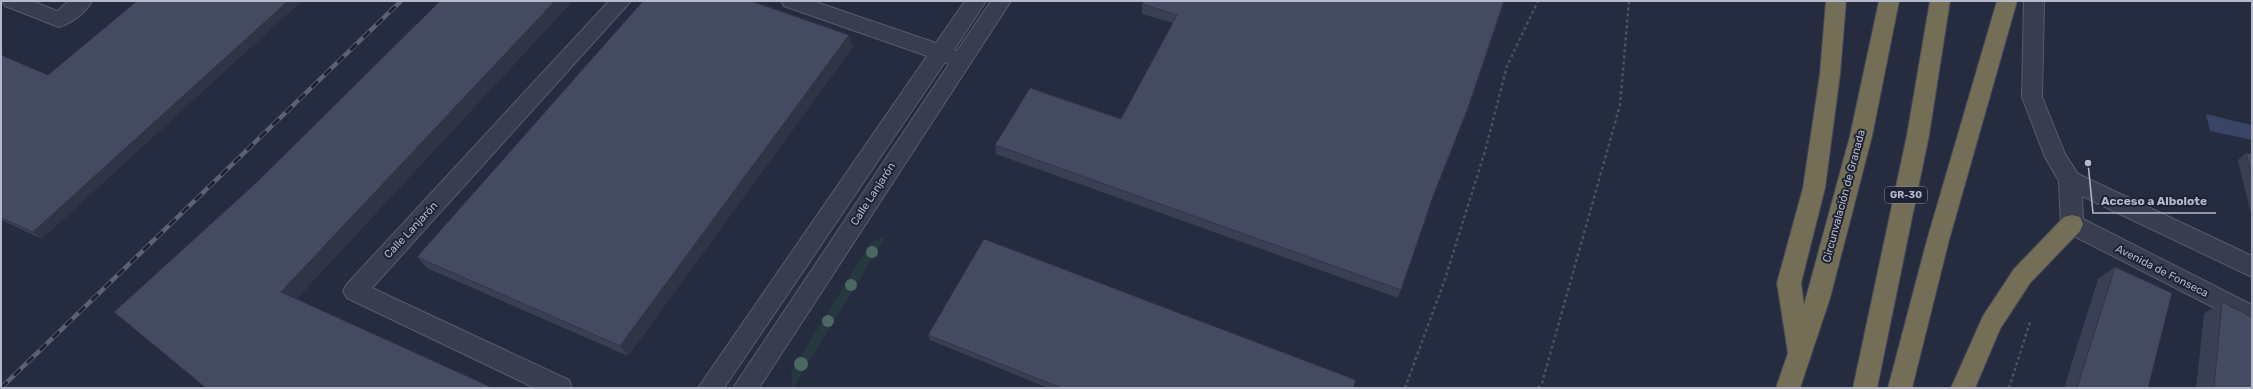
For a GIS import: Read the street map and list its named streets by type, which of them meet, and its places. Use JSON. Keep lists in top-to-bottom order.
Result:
{
  "streets": {
    "highway": ["GR-30", "Circunvalación de Granada"],
    "street": ["Calle Lanjarón", "Avenida de Fonseca"]
  },
  "places": ["Acceso a Albolote"]
}
